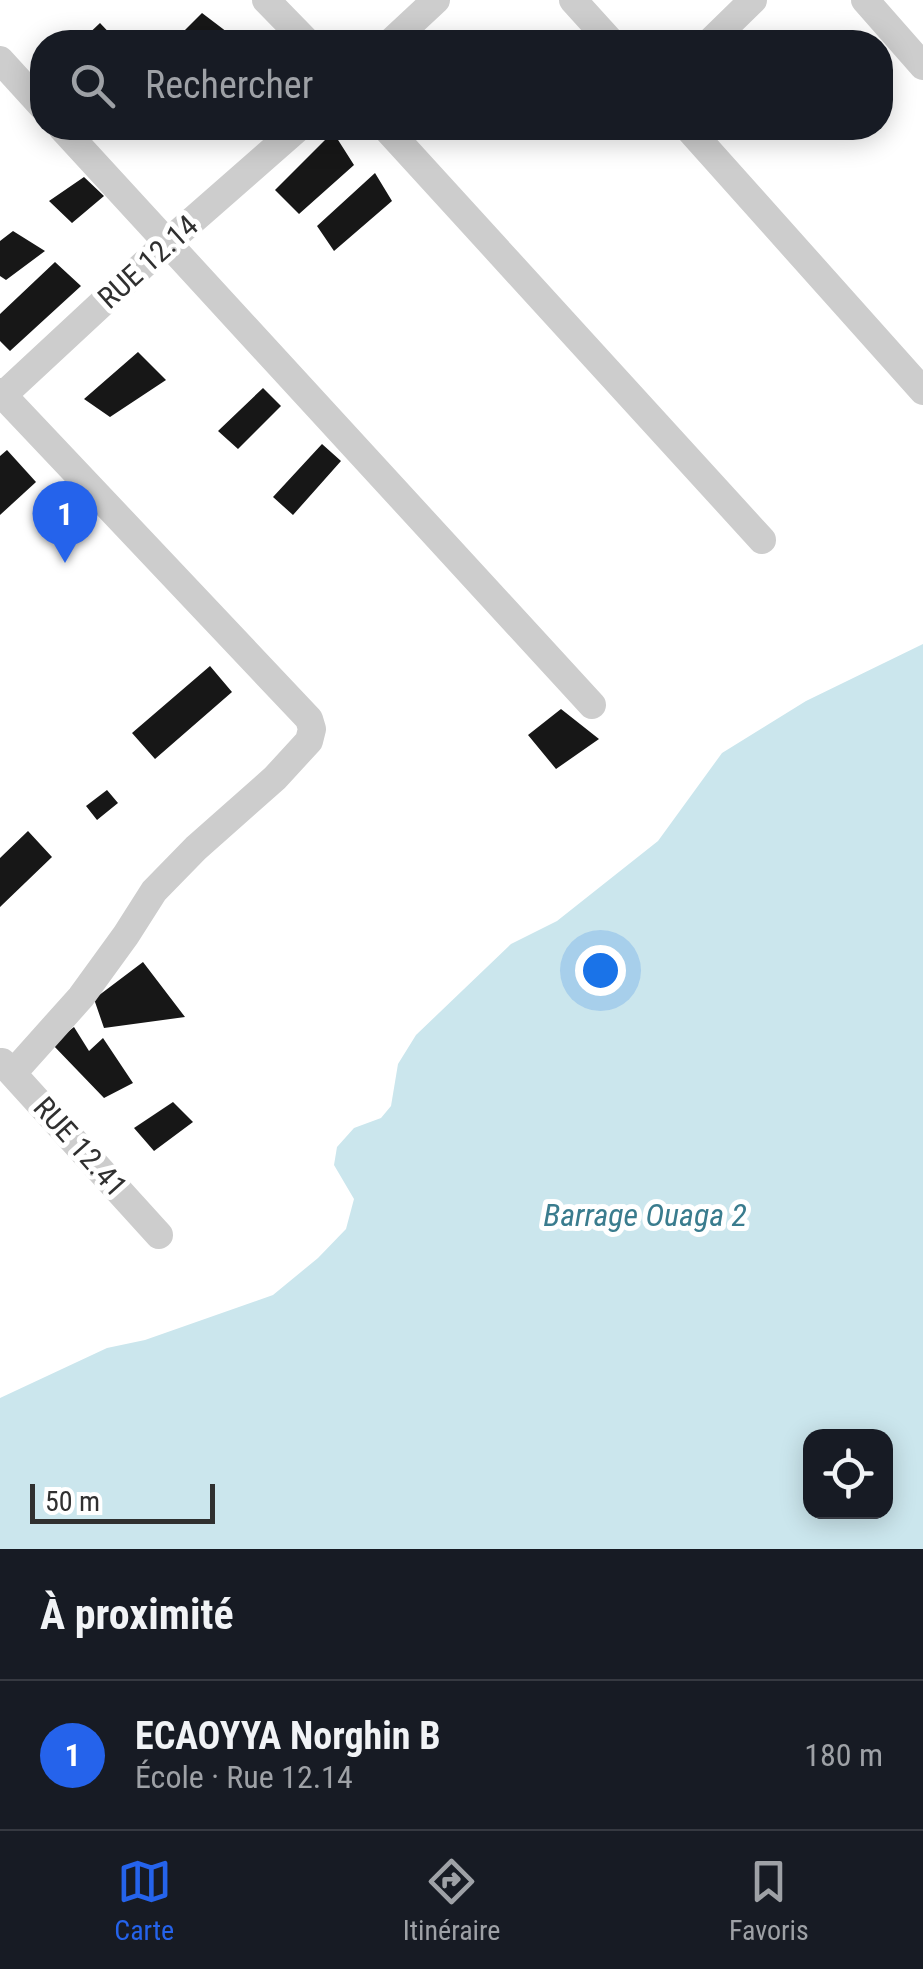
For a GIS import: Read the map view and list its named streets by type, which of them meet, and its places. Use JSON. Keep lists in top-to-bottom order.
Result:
{
  "streets": {
    "street": ["RUE 12.14", "RUE 12.41"]
  },
  "water": ["Barrage Ouaga 2"],
  "scale_bar": "50 m",
  "page": {
    "search": "Rechercher",
    "pins": "1",
    "scale": "50 m",
    "heading": "À proximité",
    "list": [
      {
        "mark": "1",
        "name": "ECAOYYA Norghin B",
        "note": "École · Rue 12.14",
        "value": "180 m"
      }
    ],
    "nav": ["Carte", "Itinéraire", "Favoris"]
  }
}
